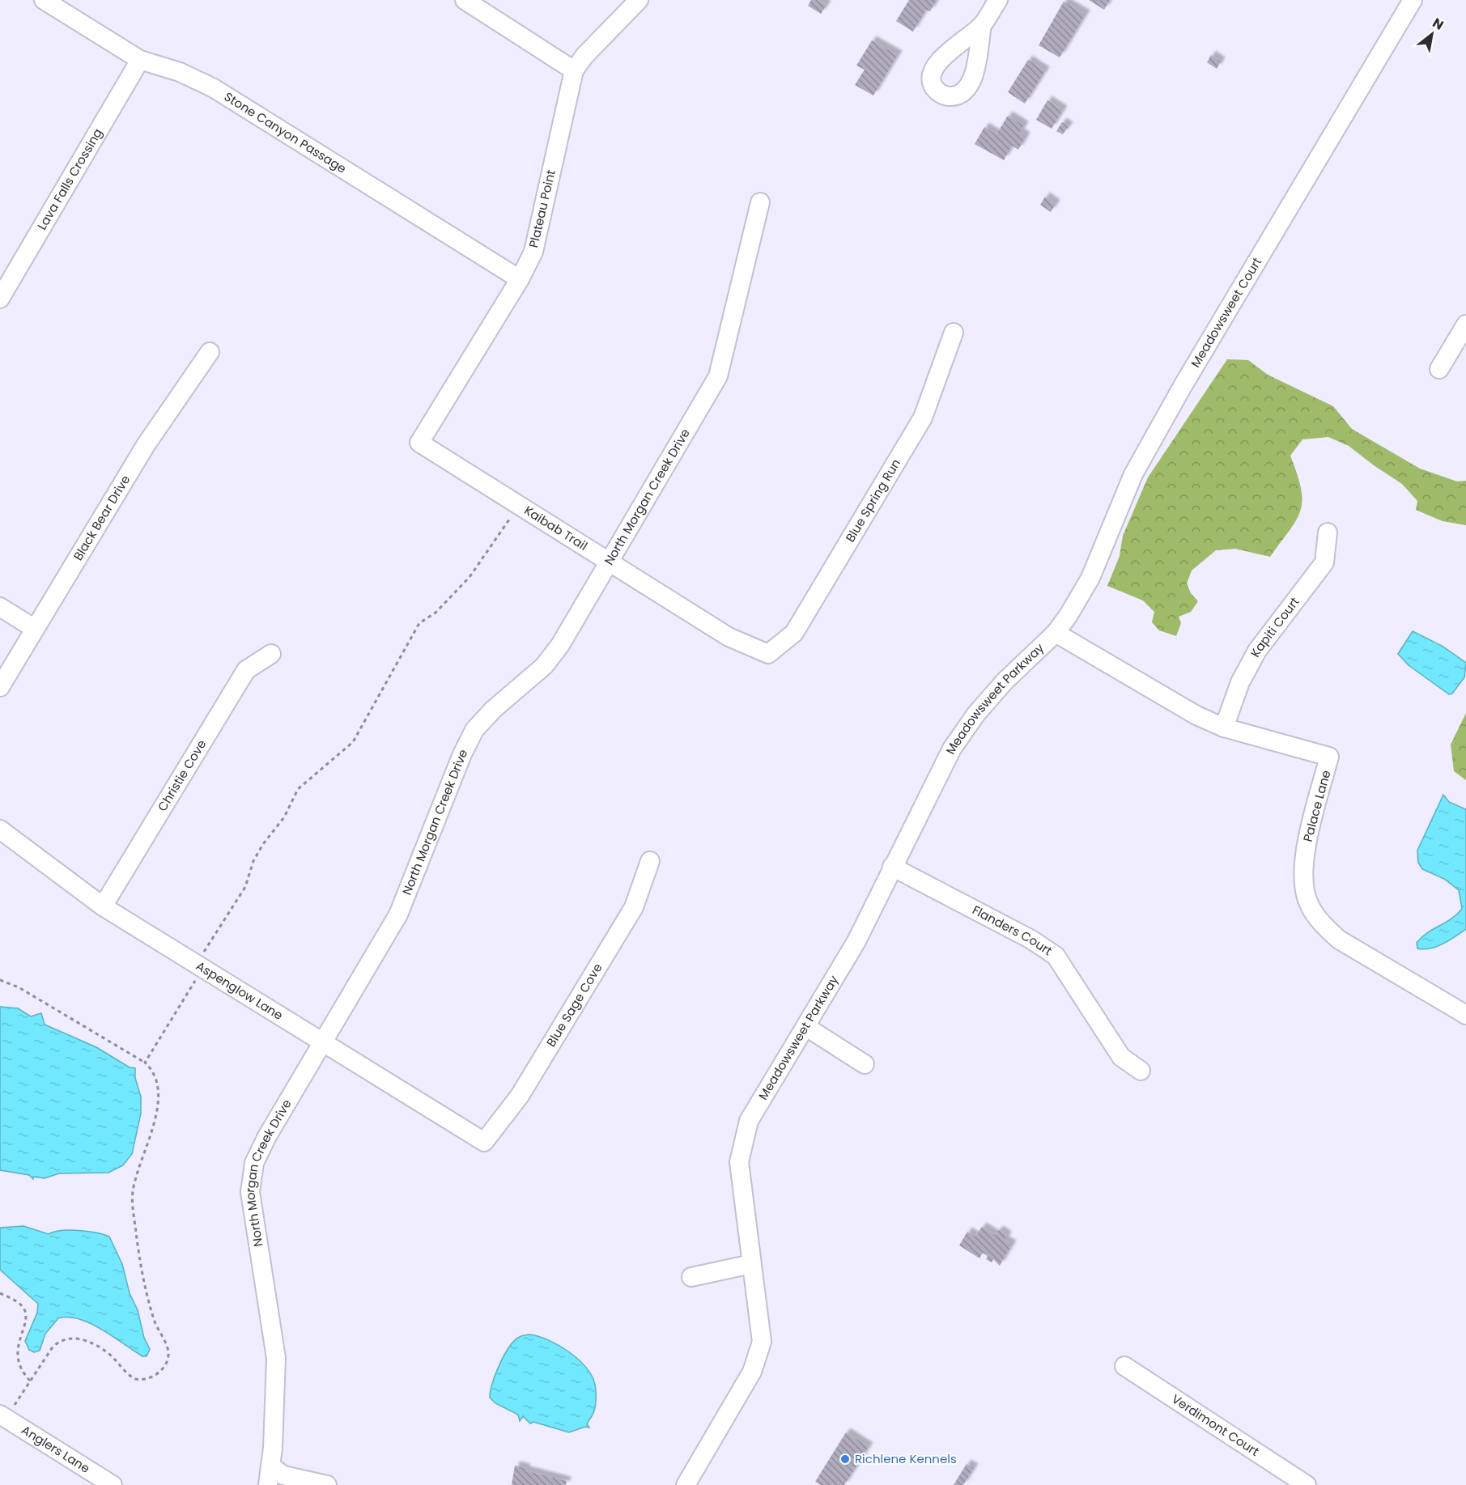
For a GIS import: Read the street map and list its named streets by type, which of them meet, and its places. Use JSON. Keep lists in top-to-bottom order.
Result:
{
  "streets": {
    "street": [
      "Stone Canyon Passage",
      "Lava Falls Crossing",
      "Plateau Point",
      "Meadowsweet Court",
      "North Morgan Creek Drive",
      "Blue Spring Run",
      "Black Bear Drive",
      "Kaibab Trail",
      "Kapiti Court",
      "Meadowsweet Parkway",
      "Christie Cove",
      "Palace Lane",
      "Flanders Court",
      "Aspenglow Lane",
      "Blue Sage Cove",
      "Verdimont Court",
      "Anglers Lane"
    ]
  },
  "crossings": [
    ["Stone Canyon Passage", "Lava Falls Crossing"],
    ["Stone Canyon Passage", "Plateau Point"],
    ["Plateau Point", "Kaibab Trail"],
    ["Meadowsweet Court", "Meadowsweet Parkway"],
    ["Meadowsweet Court", "Palace Lane"],
    ["North Morgan Creek Drive", "Kaibab Trail"],
    ["North Morgan Creek Drive", "Aspenglow Lane"],
    ["Blue Spring Run", "Kaibab Trail"],
    ["Kapiti Court", "Palace Lane"],
    ["Meadowsweet Parkway", "Palace Lane"],
    ["Meadowsweet Parkway", "Flanders Court"],
    ["Christie Cove", "Aspenglow Lane"],
    ["Aspenglow Lane", "Blue Sage Cove"]
  ],
  "places": ["Richlene Kennels"],
  "north": "top right"
}
